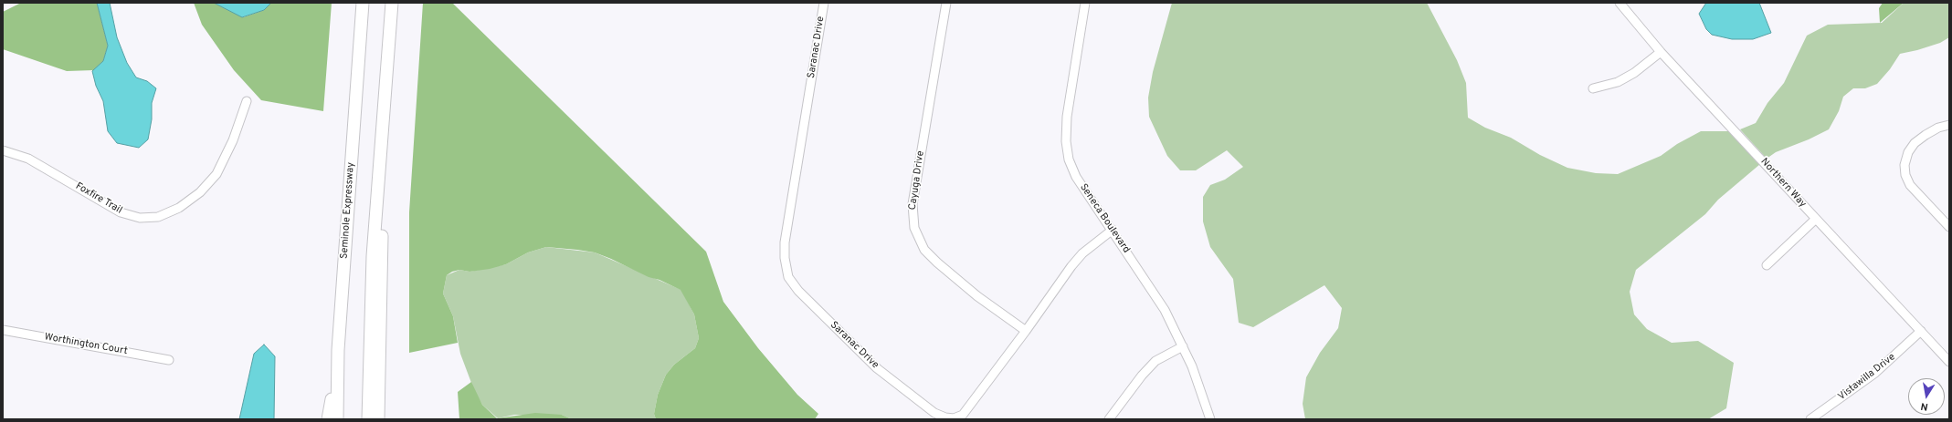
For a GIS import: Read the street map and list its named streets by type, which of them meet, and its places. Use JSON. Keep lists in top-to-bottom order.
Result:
{
  "streets": {
    "highway": ["Seminole Expressway"],
    "street": [
      "Saranac Drive",
      "Cayuga Drive",
      "Northern Way",
      "Foxfire Trail",
      "Seneca Boulevard",
      "Worthington Court",
      "Vistawilla Drive"
    ]
  },
  "crossings": [
    ["Saranac Drive", "Cayuga Drive"],
    ["Saranac Drive", "Seneca Boulevard"],
    ["Northern Way", "Vistawilla Drive"]
  ],
  "north": "bottom"
}
